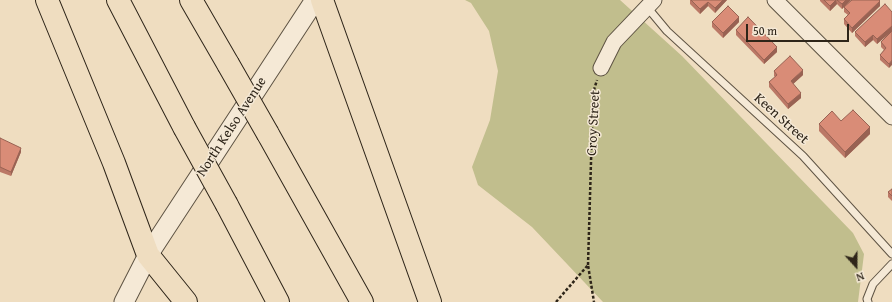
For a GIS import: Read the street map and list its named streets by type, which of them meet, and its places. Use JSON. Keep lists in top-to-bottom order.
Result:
{
  "streets": {
    "street": ["North Kelso Avenue"],
    "lane": ["Keen Street"],
    "path": ["Croy Street"]
  },
  "scale_bar": "50 m",
  "north": "bottom"
}
